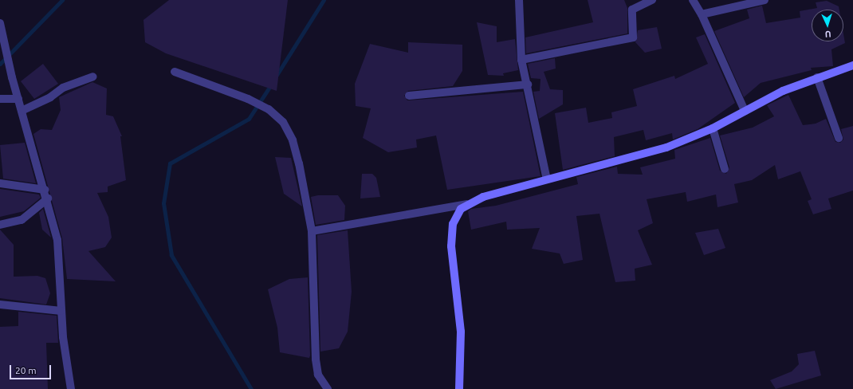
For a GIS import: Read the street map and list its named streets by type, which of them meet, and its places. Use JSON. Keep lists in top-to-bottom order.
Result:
{
  "scale_bar": "20 m",
  "north": "bottom"
}
